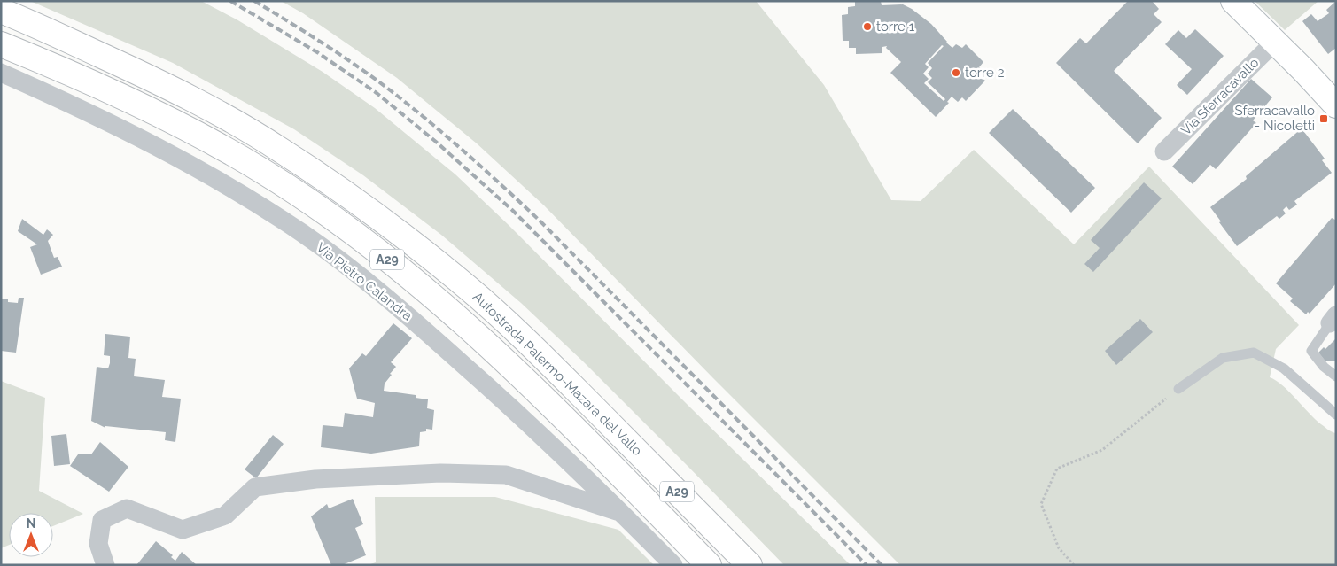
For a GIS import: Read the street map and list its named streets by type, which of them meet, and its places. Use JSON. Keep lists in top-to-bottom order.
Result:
{
  "streets": {
    "main road": ["A29", "Autostrada Palermo-Mazara del Vallo"],
    "street": ["Via Sferracavallo", "Via Pietro Calandra"]
  },
  "places": {
    "other": ["torre 1", "torre 2"],
    "transit": ["Sferracavallo - Nicoletti"]
  },
  "north": "top"
}
